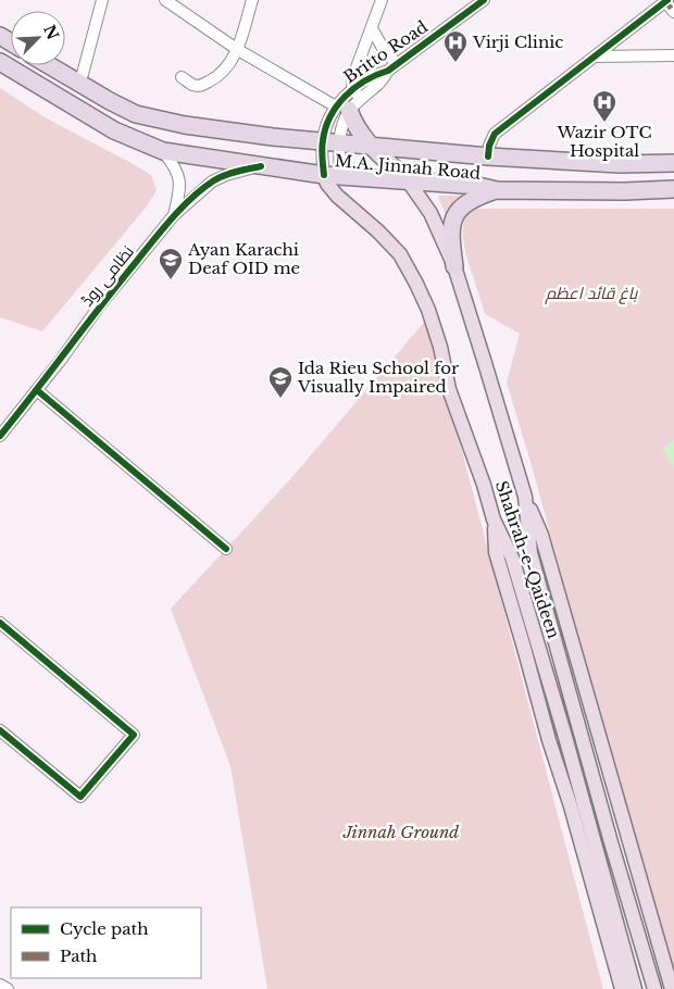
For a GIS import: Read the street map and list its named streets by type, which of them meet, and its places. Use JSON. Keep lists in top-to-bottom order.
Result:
{
  "streets": {
    "highway": ["M.A. Jinnah Road"],
    "main road": ["Shahrah-e-Qaideen"],
    "street": ["Britto Road", "نظامی روڈ"]
  },
  "crossings": [
    ["Britto Road", "M.A. Jinnah Road"],
    ["Britto Road", "Shahrah-e-Qaideen"],
    ["M.A. Jinnah Road", "نظامی روڈ"],
    ["M.A. Jinnah Road", "Shahrah-e-Qaideen"]
  ],
  "parks": ["باغ قائد اعظم", "Jinnah Ground"],
  "places": {
    "hospital": ["Virji Clinic", "Wazir OTC Hospital"],
    "school or university": ["Ayan Karachi Deaf OID me", "Ida Rieu School for Visually Impaired"]
  },
  "legend": ["Cycle path", "Path"],
  "north": "top right"
}
